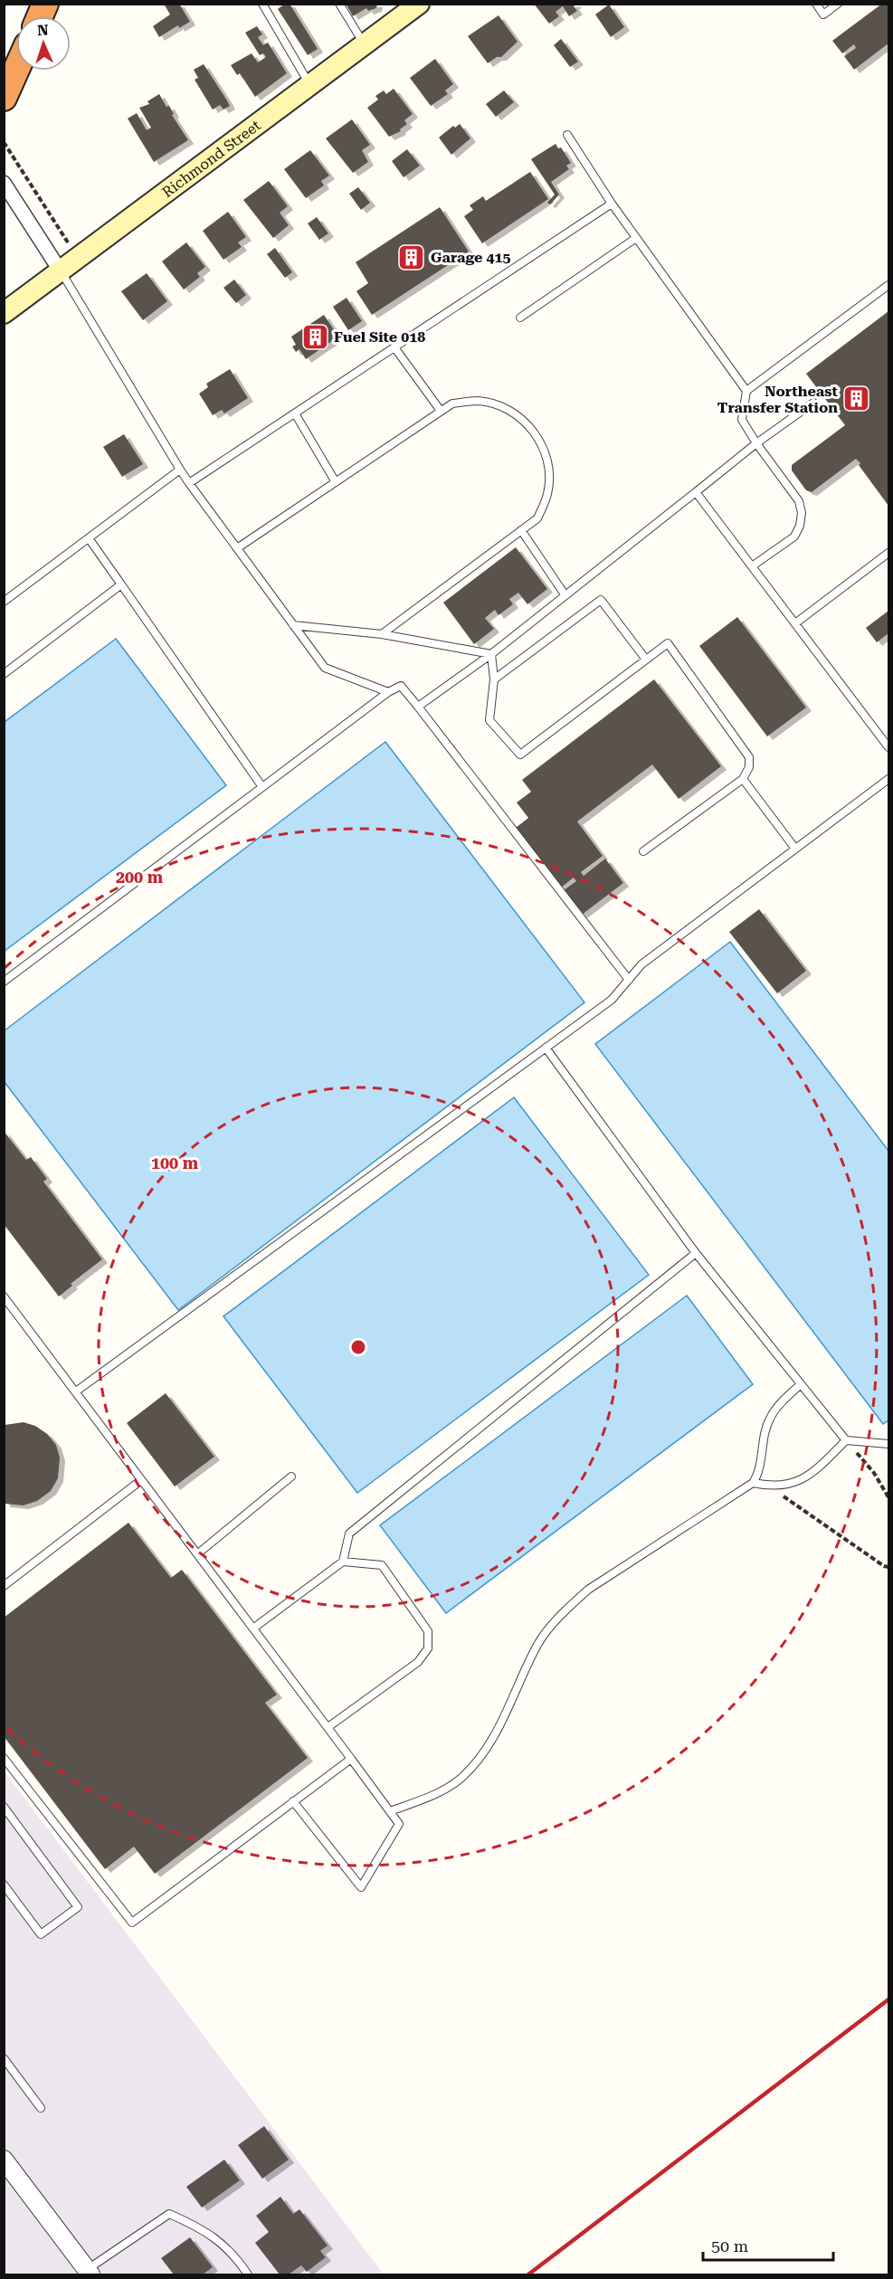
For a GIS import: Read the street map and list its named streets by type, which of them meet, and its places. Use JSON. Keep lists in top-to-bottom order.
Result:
{
  "streets": {
    "main road": ["Richmond Street"]
  },
  "places": {
    "building": ["Garage 415", "Fuel Site 018", "Northeast Transfer Station"]
  },
  "scale_bar": "50 m",
  "north": "top",
  "rings": ["200 m", "100 m"]
}
